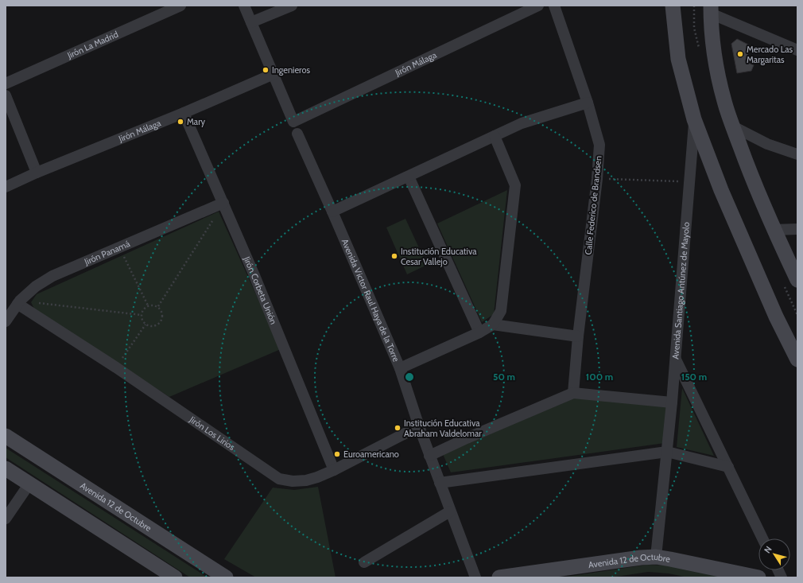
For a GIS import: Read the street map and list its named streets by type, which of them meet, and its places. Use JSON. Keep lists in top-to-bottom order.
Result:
{
  "streets": {
    "main road": ["Avenida Santiago Antúnez de Mayolo", "Avenida 12 de Octubre"],
    "street": [
      "Jirón La Madrid",
      "Jirón Málaga",
      "Calle Federico de Brandsen",
      "Jirón Panamá",
      "Jirón Corbeta Unión",
      "Avenida Victor Raul Haya de la Torre",
      "Jirón Los Lirios"
    ]
  },
  "crossings": [
    ["Jirón Málaga", "Jirón Corbeta Unión"],
    ["Jirón Panamá", "Jirón Corbeta Unión"],
    ["Jirón Panamá", "Jirón Los Lirios"],
    ["Jirón Corbeta Unión", "Jirón Los Lirios"],
    ["Avenida Santiago Antúnez de Mayolo", "Avenida 12 de Octubre"],
    ["Avenida Victor Raul Haya de la Torre", "Jirón Los Lirios"]
  ],
  "places": [
    "Mercado Las Margaritas",
    "Ingenieros",
    "Mary",
    "Institución Educativa Cesar Vallejo",
    "Institución Educativa Abraham Valdelomar",
    "Euroamericano"
  ],
  "north": "top left",
  "rings": ["50 m", "100 m", "150 m"]
}
